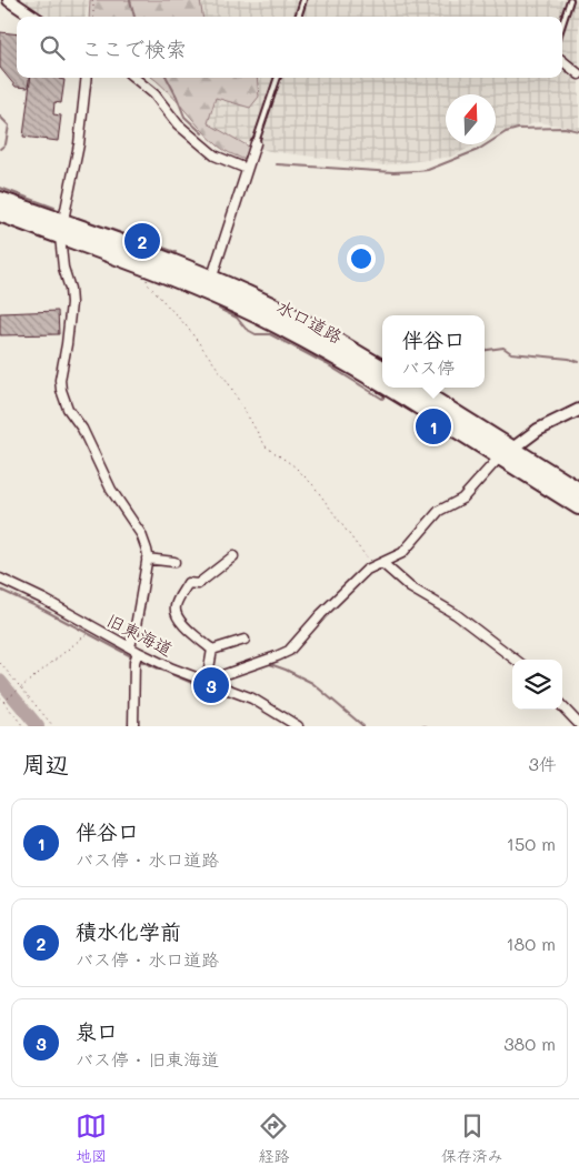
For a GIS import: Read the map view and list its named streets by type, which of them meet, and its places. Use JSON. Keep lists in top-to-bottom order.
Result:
{
  "streets": {
    "highway": ["水口道路"],
    "street": ["旧東海道"]
  },
  "north": "top",
  "page": {
    "search": "ここで検索",
    "pins": ["2", "1", "3"],
    "popup": ["伴谷口", "バス停"],
    "heading": ["周辺", "3件"],
    "list": [
      {
        "mark": "1",
        "name": "伴谷口",
        "note": "バス停 · 水口道路",
        "value": "150 m"
      },
      {
        "mark": "2",
        "name": "積水化学前",
        "note": "バス停 · 水口道路",
        "value": "180 m"
      },
      {
        "mark": "3",
        "name": "泉口",
        "note": "バス停 · 旧東海道",
        "value": "380 m"
      }
    ],
    "nav": ["地図", "経路", "保存済み"]
  }
}
